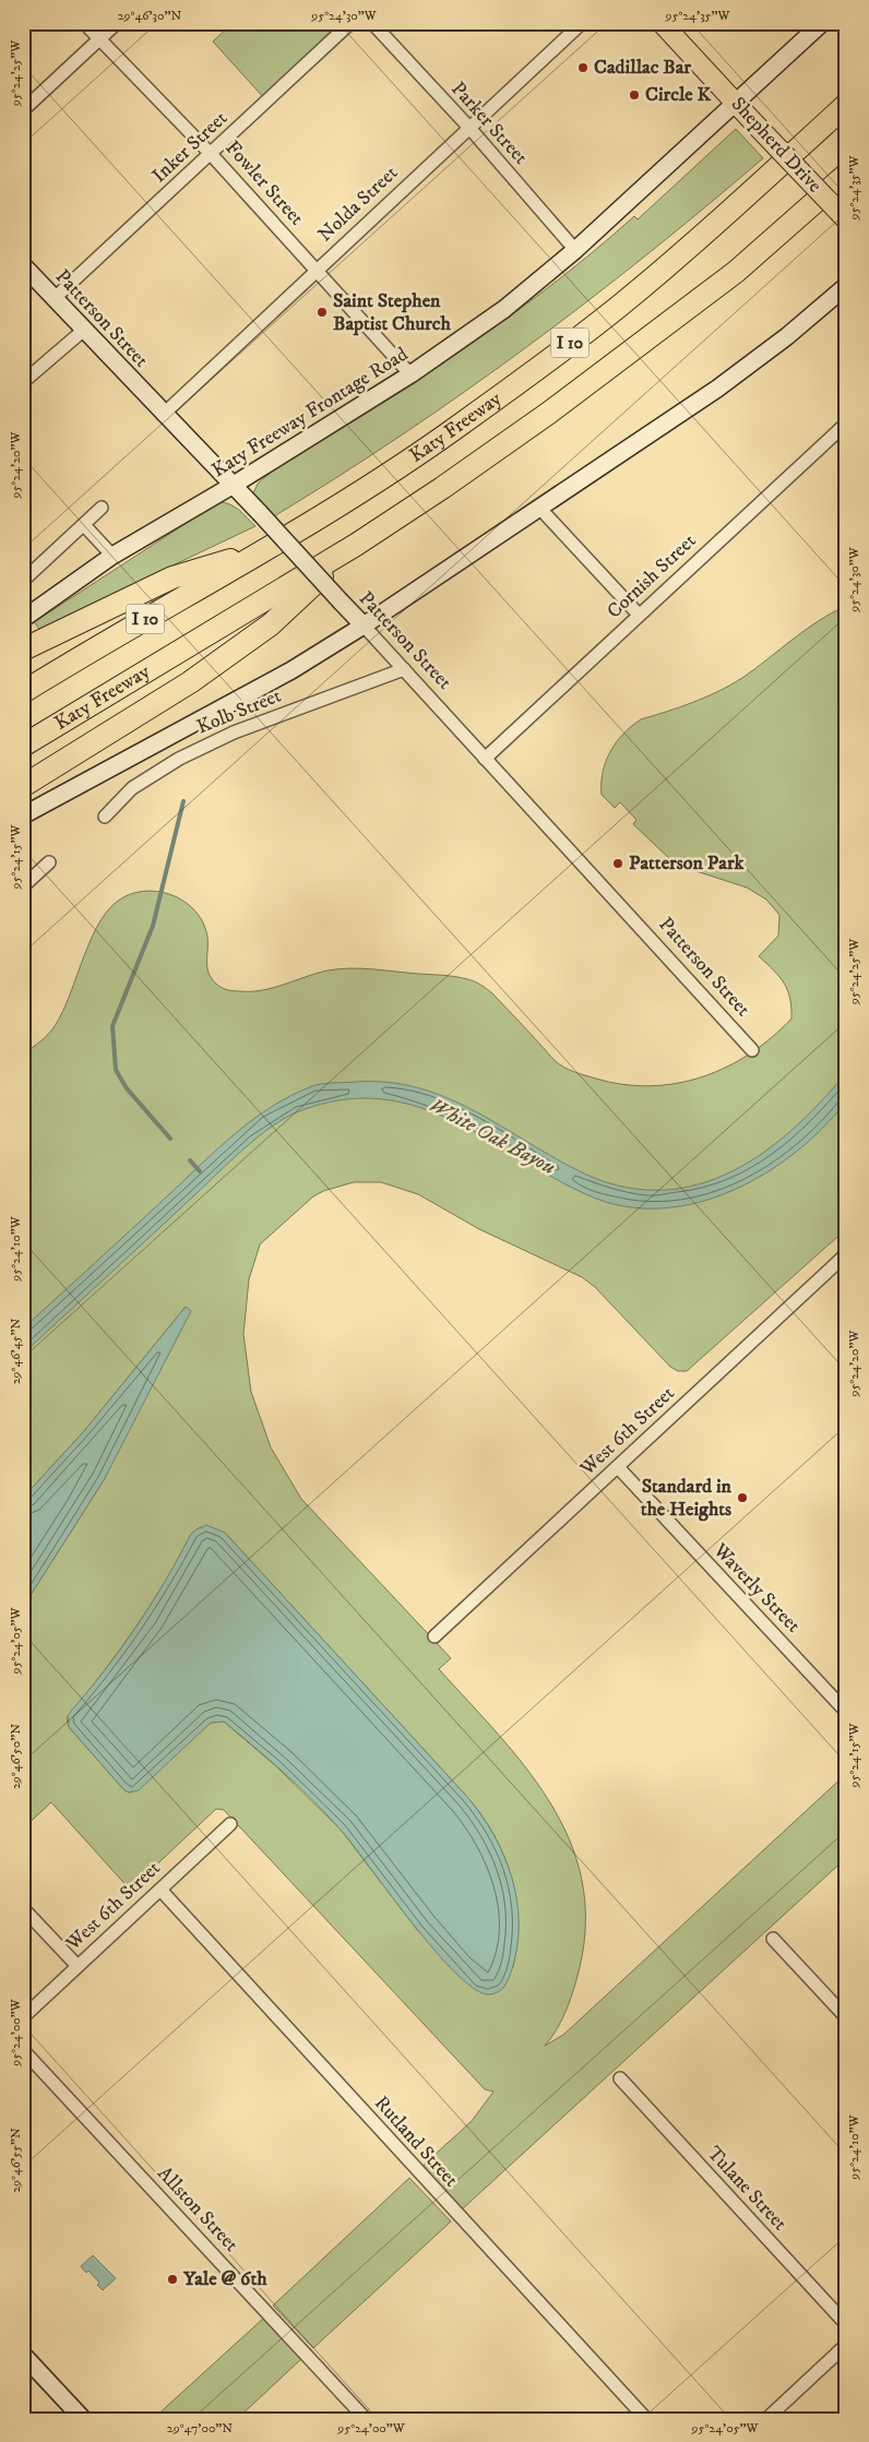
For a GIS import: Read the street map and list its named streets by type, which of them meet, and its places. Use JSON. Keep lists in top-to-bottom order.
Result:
{
  "streets": {
    "highway": ["I 10", "Katy Freeway"],
    "main road": ["Shepherd Drive", "Patterson Street", "Katy Freeway Frontage Road"],
    "street": [
      "Parker Street",
      "Inker Street",
      "Fowler Street",
      "Nolda Street",
      "Cornish Street",
      "Kolb Street",
      "West 6th Street",
      "Waverly Street",
      "Rutland Street",
      "Tulane Street",
      "Allston Street"
    ]
  },
  "crossings": [
    ["Parker Street", "Nolda Street"],
    ["Parker Street", "Katy Freeway Frontage Road"],
    ["Shepherd Drive", "Katy Freeway Frontage Road"],
    ["Inker Street", "Fowler Street"],
    ["Inker Street", "Patterson Street"],
    ["Fowler Street", "Nolda Street"],
    ["Fowler Street", "Katy Freeway Frontage Road"],
    ["Nolda Street", "Patterson Street"],
    ["Patterson Street", "Katy Freeway Frontage Road"],
    ["Patterson Street", "Cornish Street"],
    ["Patterson Street", "Kolb Street"],
    ["West 6th Street", "Waverly Street"],
    ["West 6th Street", "Rutland Street"]
  ],
  "water": ["White Oak Bayou"],
  "places": [
    "Cadillac Bar",
    "Circle K",
    "Saint Stephen Baptist Church",
    "Patterson Park",
    "Standard in the Heights",
    "Yale @ 6th"
  ],
  "coordinates": [
    "29°46'30\"N",
    "95°24'30\"W",
    "95°24'35\"W",
    "95°24'25\"W",
    "95°24'20\"W",
    "95°24'15\"W",
    "95°24'10\"W",
    "29°46'45\"N",
    "95°24'05\"W",
    "29°46'50\"N",
    "95°24'00\"W",
    "29°46'55\"N",
    "29°47'00\"N"
  ]
}
